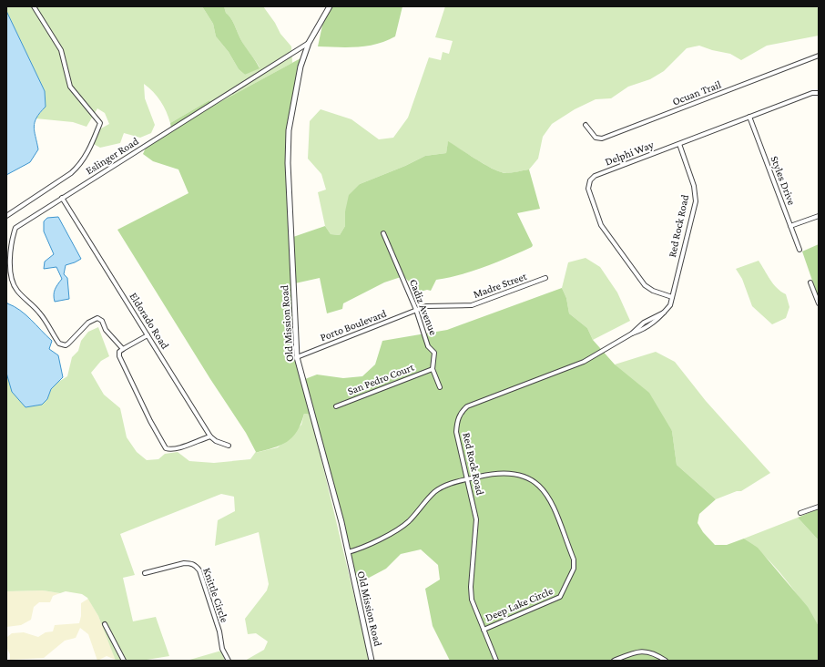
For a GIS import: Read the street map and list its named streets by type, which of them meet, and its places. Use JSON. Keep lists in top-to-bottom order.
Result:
{
  "streets": {
    "street": [
      "Ocuan Trail",
      "Delphi Way",
      "Eslinger Road",
      "Styles Drive",
      "Red Rock Road",
      "Madre Street",
      "Cadiz Avenue",
      "Eldorado Road",
      "Old Mission Road",
      "Porto Boulevard",
      "San Pedro Court",
      "Knittle Circle",
      "Deep Lake Circle"
    ]
  },
  "crossings": [
    ["Delphi Way", "Styles Drive"],
    ["Delphi Way", "Red Rock Road"],
    ["Eslinger Road", "Eldorado Road"],
    ["Eslinger Road", "Old Mission Road"],
    ["Red Rock Road", "Deep Lake Circle"],
    ["Madre Street", "Cadiz Avenue"],
    ["Madre Street", "Porto Boulevard"],
    ["Cadiz Avenue", "Porto Boulevard"],
    ["Cadiz Avenue", "San Pedro Court"],
    ["Old Mission Road", "Porto Boulevard"],
    ["Old Mission Road", "Deep Lake Circle"]
  ]
}
